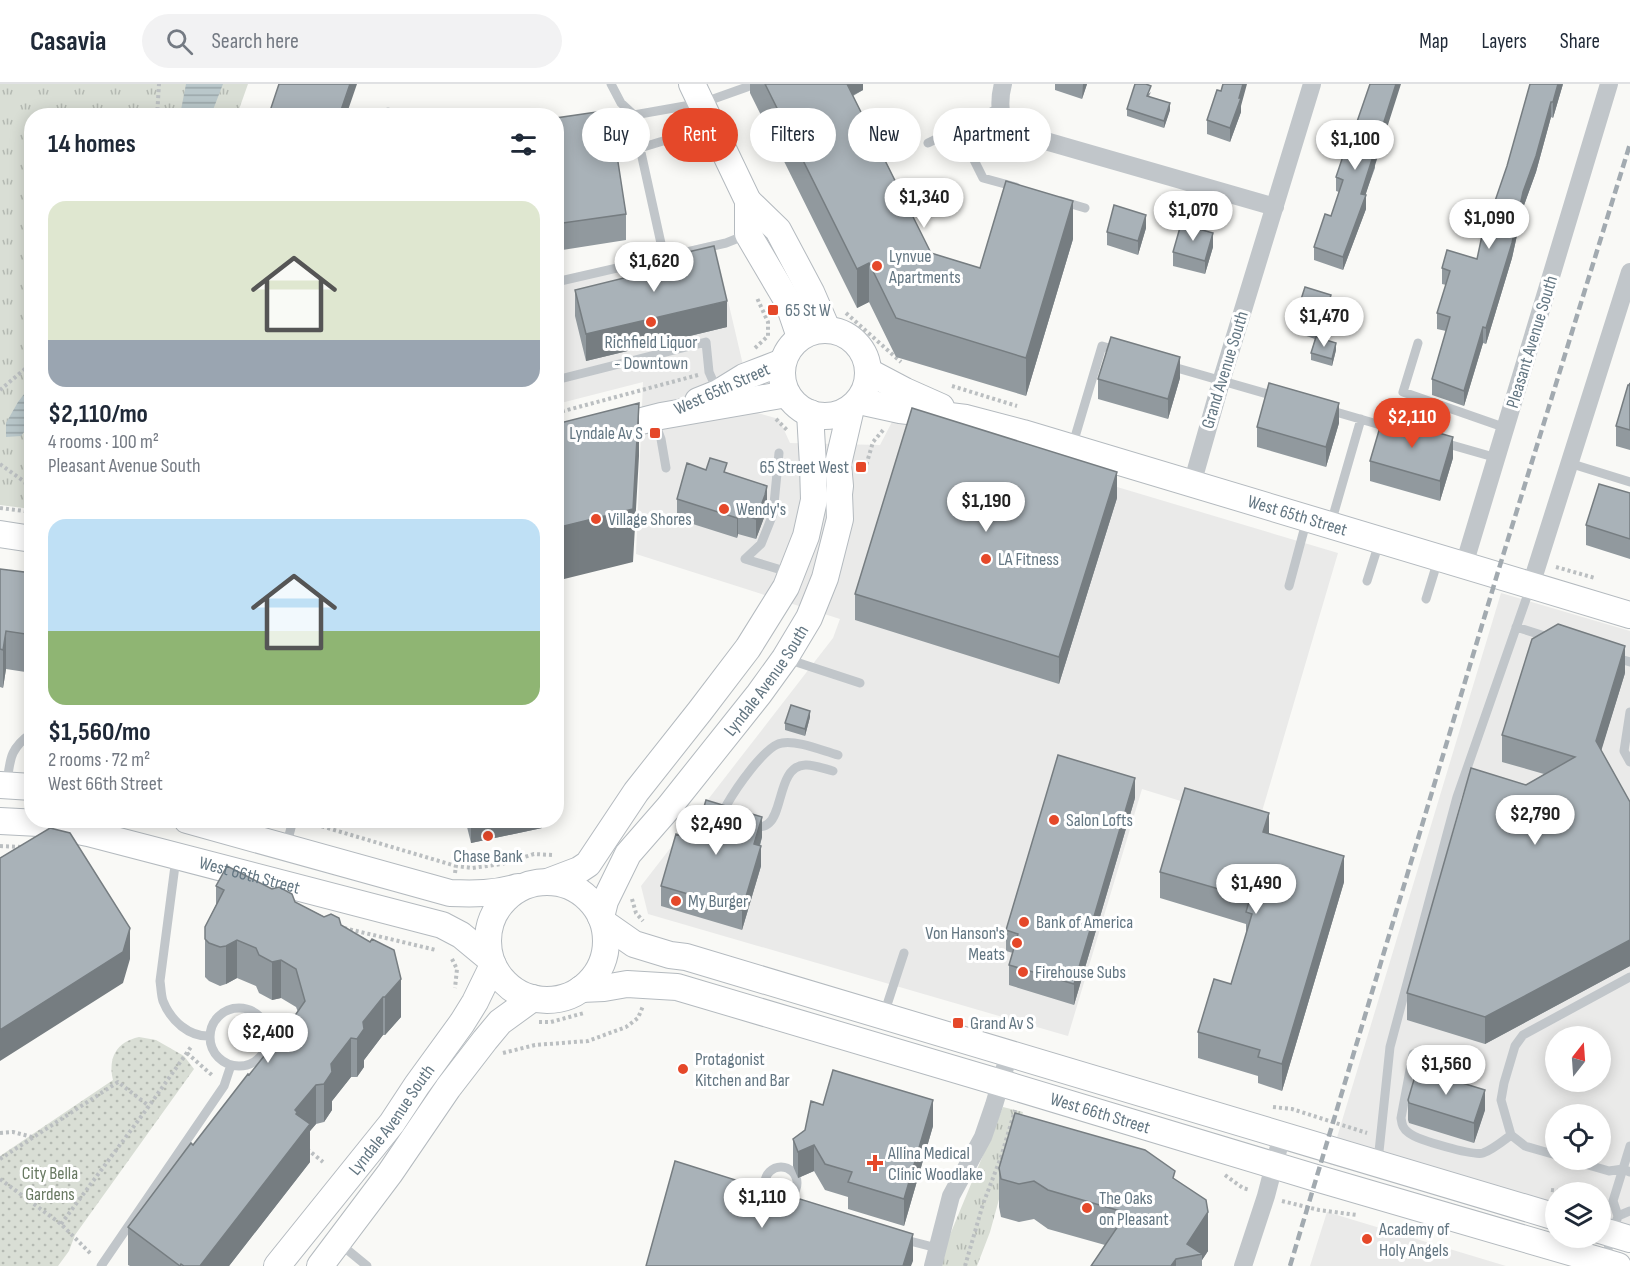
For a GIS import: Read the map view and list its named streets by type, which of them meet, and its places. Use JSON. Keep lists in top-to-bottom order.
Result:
{
  "streets": {
    "main road": ["West 65th Street", "Lyndale Avenue South", "West 66th Street"],
    "street": ["Pleasant Avenue South", "Grand Avenue South"]
  },
  "crossings": [
    ["Pleasant Avenue South", "West 65th Street"],
    ["Grand Avenue South", "West 65th Street"],
    ["West 65th Street", "Lyndale Avenue South"],
    ["Lyndale Avenue South", "West 66th Street"]
  ],
  "parks": ["City Bella Gardens"],
  "places": {
    "other": [
      "Lynvue Apartments",
      "Richfield Liquor - Downtown",
      "Wendy's",
      "Village Shores",
      "LA Fitness",
      "Salon Lofts",
      "Chase Bank",
      "My Burger",
      "Bank of America",
      "Von Hanson's Meats",
      "Firehouse Subs",
      "Protagonist Kitchen and Bar",
      "The Oaks on Pleasant",
      "Academy of Holy Angels"
    ],
    "transit": [
      "65 St W",
      "Lyndale Av S",
      "65 Street West",
      "Grand Av S"
    ],
    "health": ["Allina Medical Clinic Woodlake"]
  },
  "north": "top",
  "page": {
    "header": "Casavia",
    "search": "Search here",
    "nav": ["Map", "Layers", "Share"],
    "chip": [
      "Buy",
      "Rent",
      "Filters",
      "New",
      "Apartment"
    ],
    "heading": "14 homes",
    "price": [
      "$1,100",
      "$1,340",
      "$1,070",
      "$1,090",
      "$1,620",
      "$1,470",
      "$2,110",
      "$1,190",
      "$2,790",
      "$2,490",
      "$1,490",
      "$2,400",
      "$1,560",
      "$1,110"
    ],
    "list": [
      {
        "name": "$2,110/mo",
        "note": "4 rooms · 100 m² · Pleasant Avenue South"
      },
      {
        "name": "$1,560/mo",
        "note": "2 rooms · 72 m² · West 66th Street"
      }
    ]
  }
}
